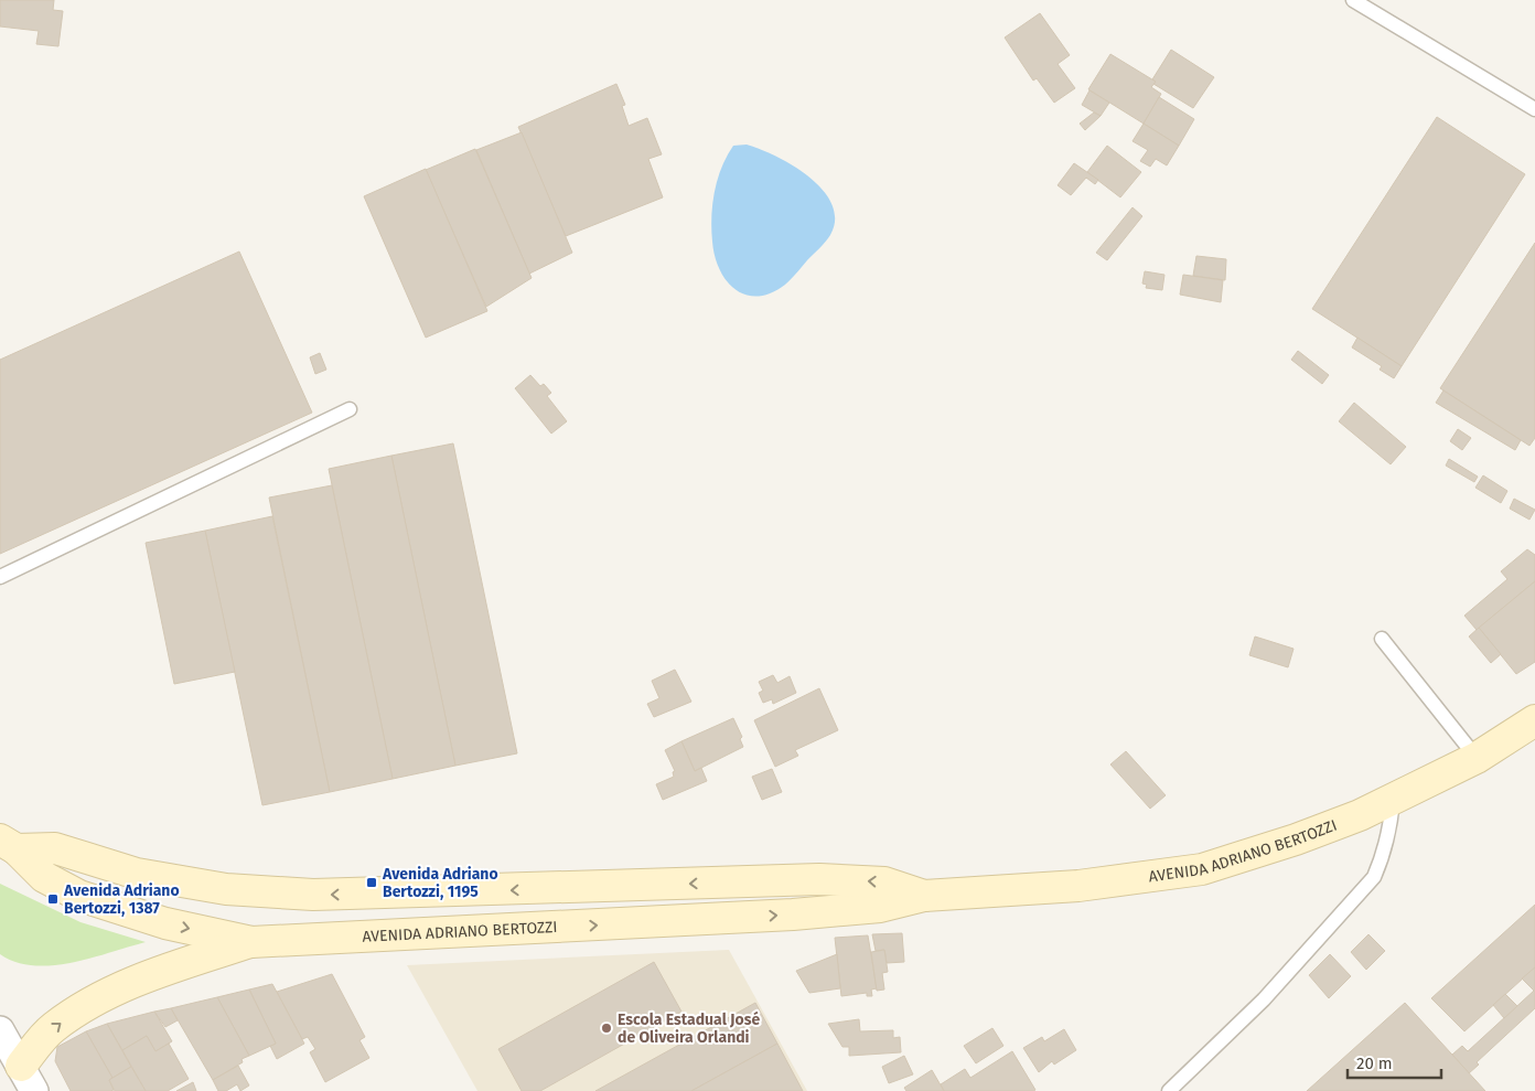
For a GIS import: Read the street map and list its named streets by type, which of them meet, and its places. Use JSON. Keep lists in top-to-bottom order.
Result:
{
  "streets": {
    "main road": ["AVENIDA ADRIANO BERTOZZI"]
  },
  "places": {
    "transit": ["Avenida Adriano Bertozzi, 1195", "Avenida Adriano Bertozzi, 1387"],
    "other": ["Escola Estadual José de Oliveira Orlandi"]
  },
  "scale_bar": "20 m"
}
